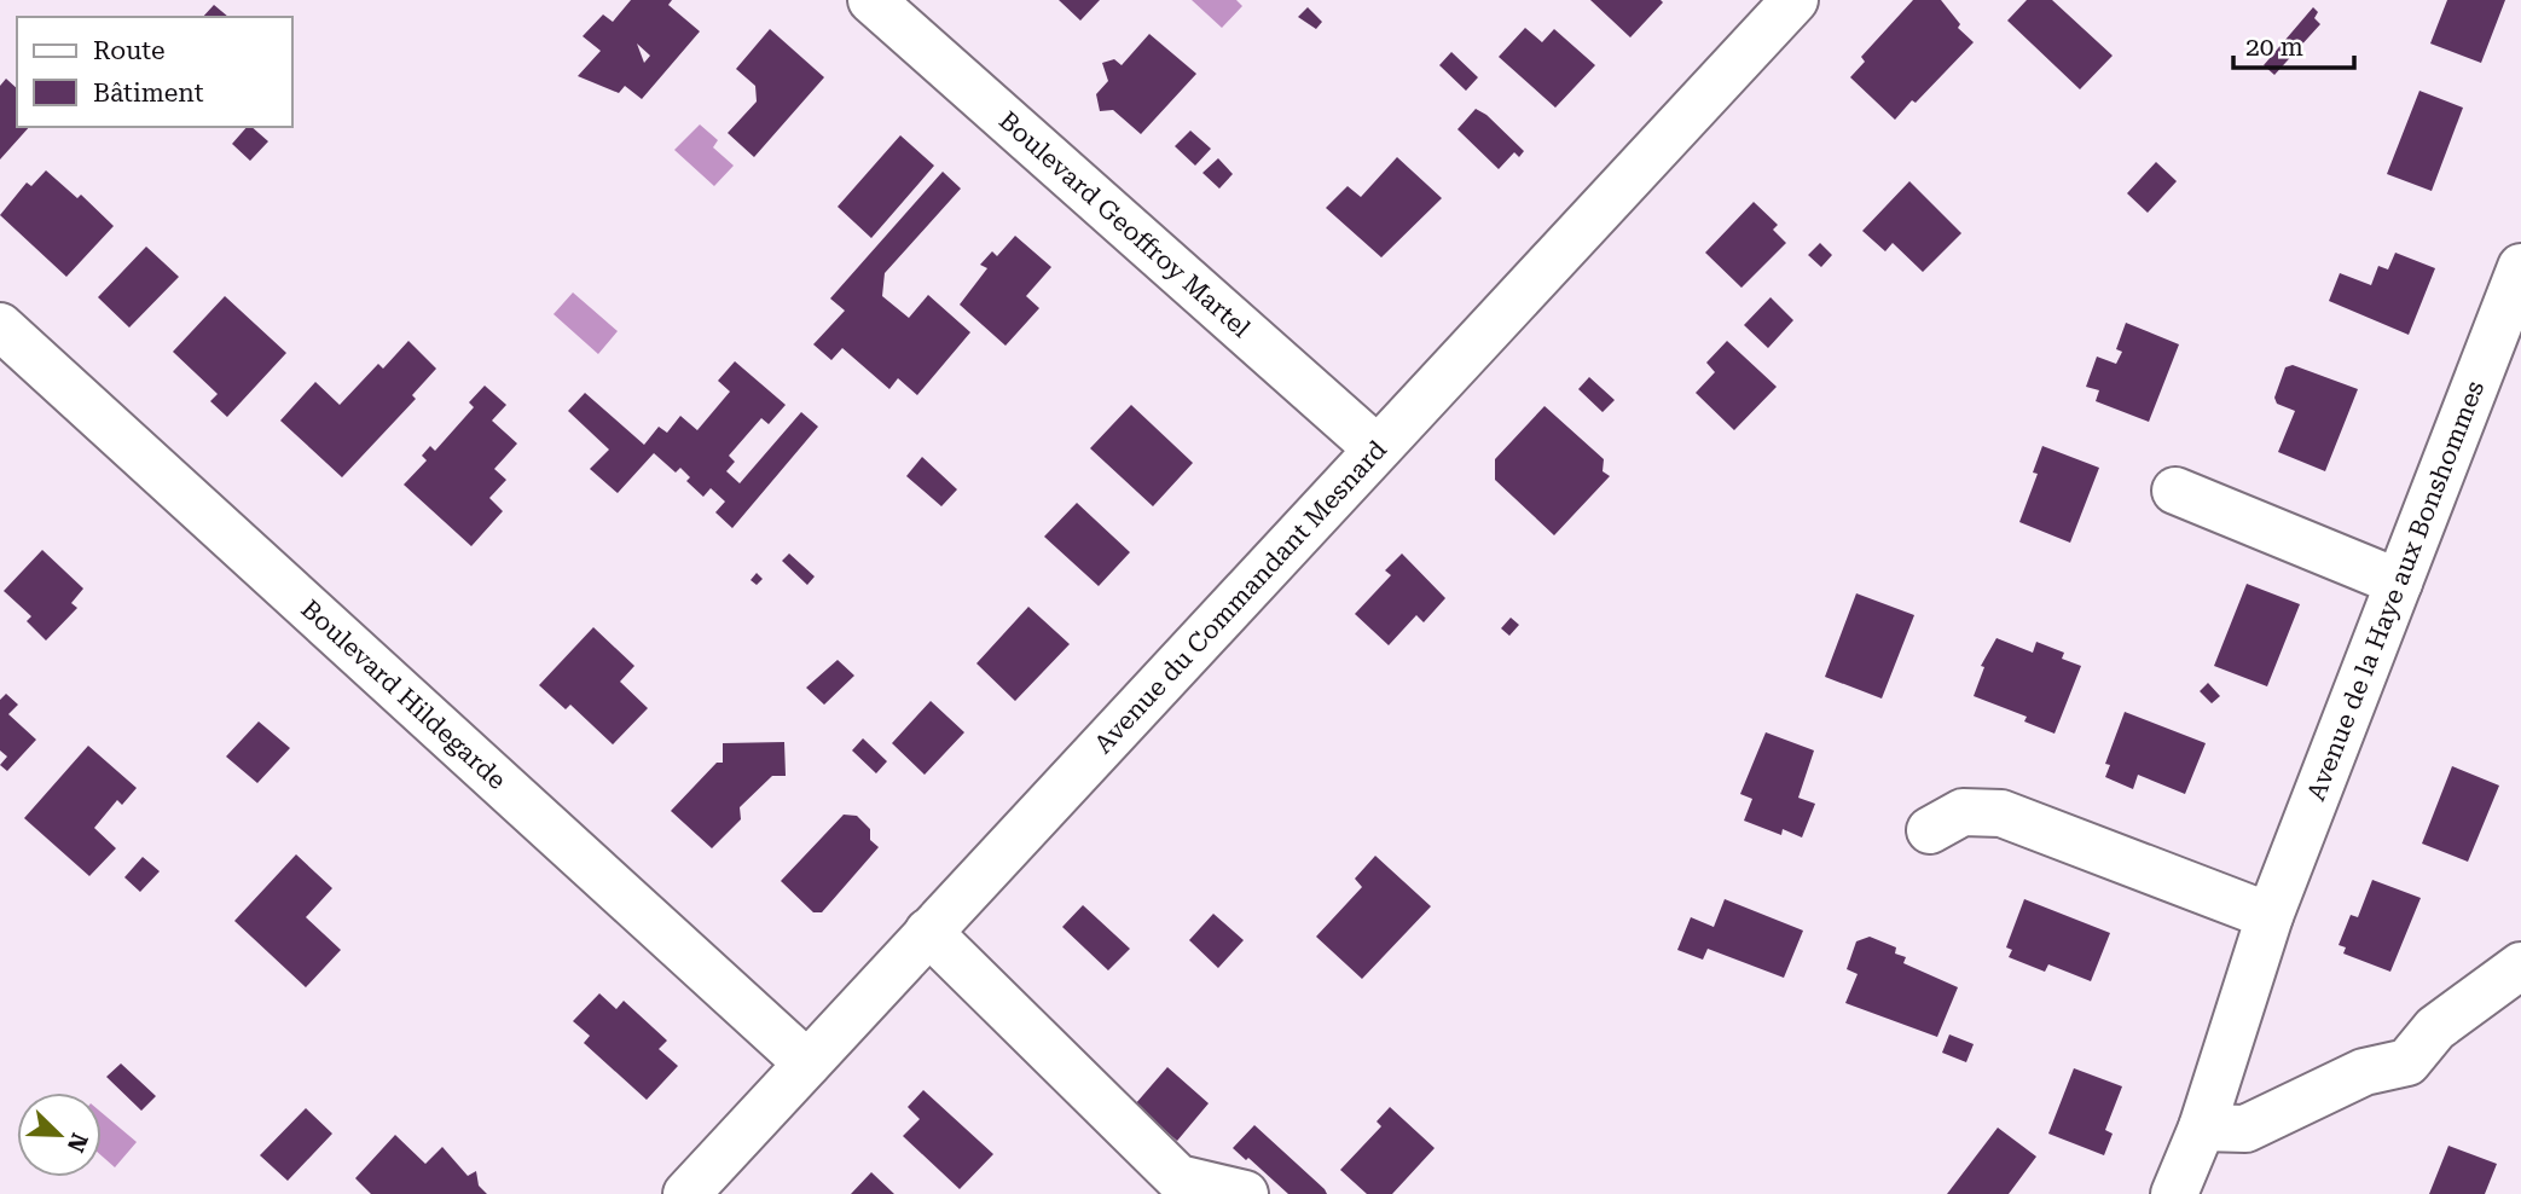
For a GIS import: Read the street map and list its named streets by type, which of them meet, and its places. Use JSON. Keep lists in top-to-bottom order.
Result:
{
  "streets": {
    "street": [
      "Boulevard Geoffroy Martel",
      "Avenue de la Haye aux Bonshommes",
      "Avenue du Commandant Mesnard",
      "Boulevard Hildegarde"
    ]
  },
  "crossings": [
    ["Boulevard Geoffroy Martel", "Avenue du Commandant Mesnard"],
    ["Avenue du Commandant Mesnard", "Boulevard Hildegarde"]
  ],
  "legend": ["Route", "Bâtiment"],
  "scale_bar": "20 m",
  "north": "bottom right"
}
